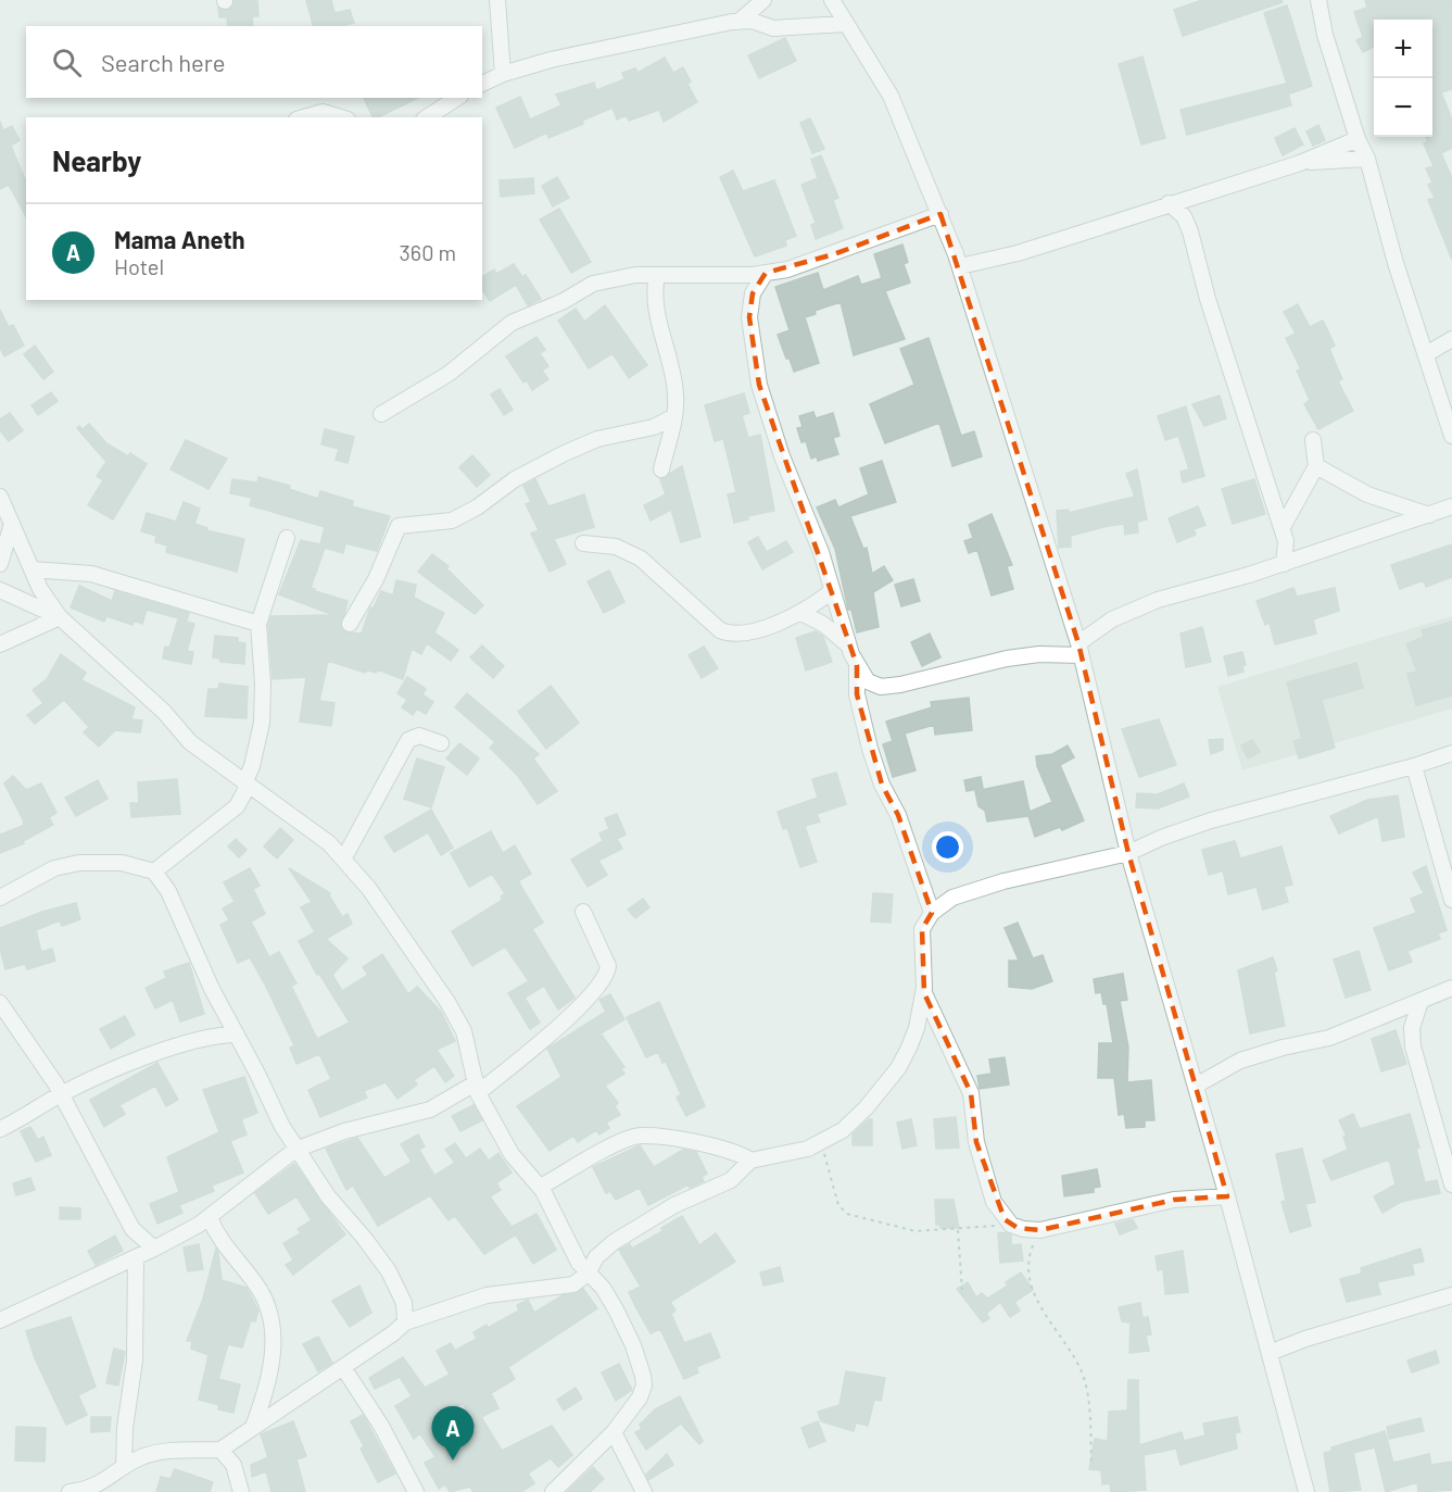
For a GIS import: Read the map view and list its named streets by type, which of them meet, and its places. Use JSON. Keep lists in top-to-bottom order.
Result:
{
  "page": {
    "map_buttons": ["+", "−"],
    "search": "Search here",
    "heading": "Nearby",
    "list": [
      {
        "mark": "A",
        "name": "Mama Aneth",
        "note": "Hotel",
        "value": "360 m"
      }
    ],
    "pins": "A"
  }
}
